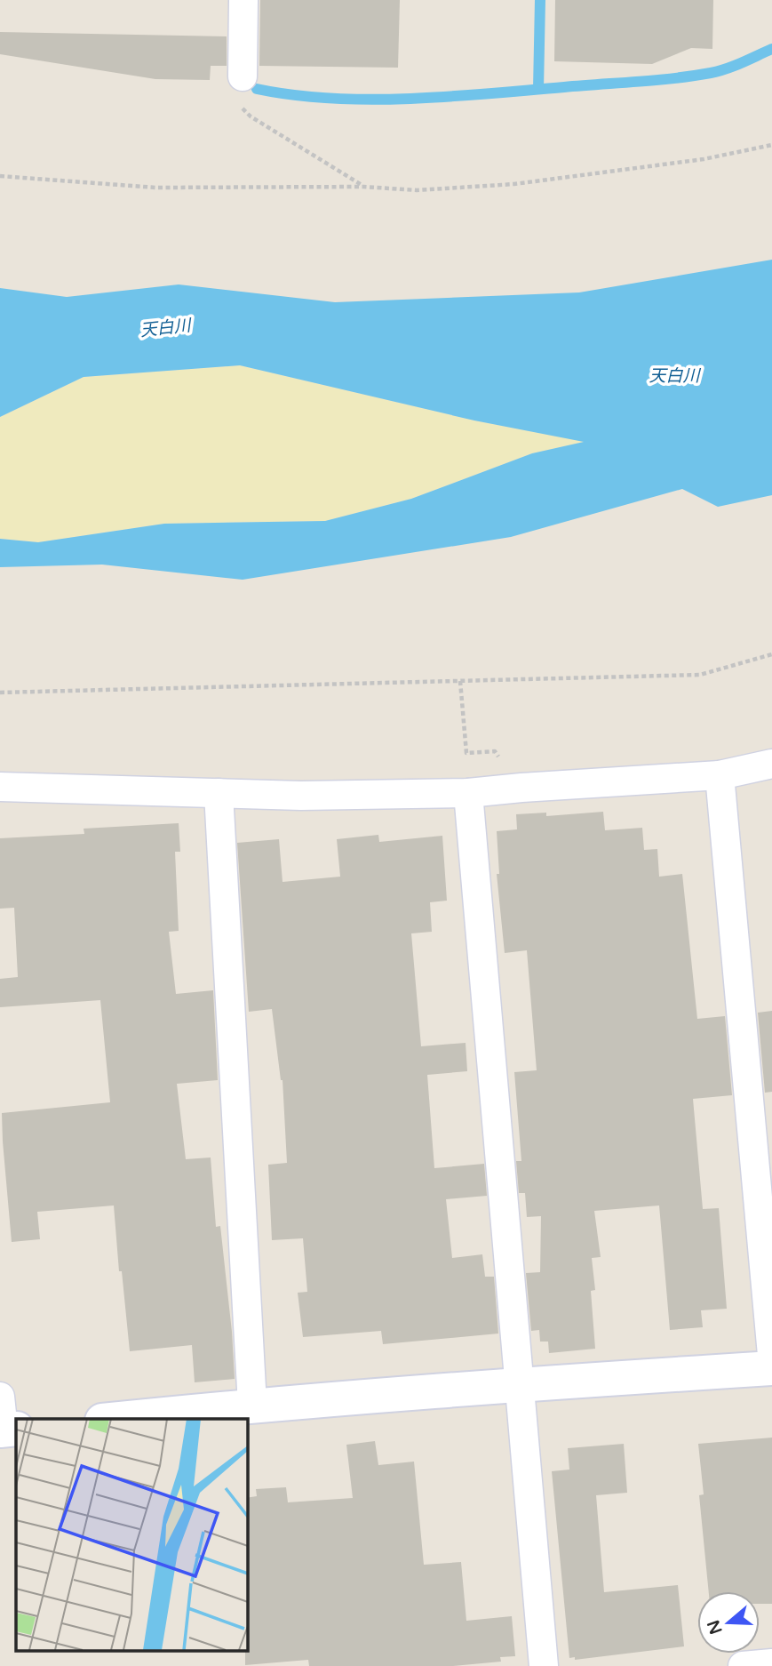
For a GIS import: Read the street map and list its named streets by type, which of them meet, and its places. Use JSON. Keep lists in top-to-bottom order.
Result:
{
  "water": ["天白川"],
  "north": "left"
}
